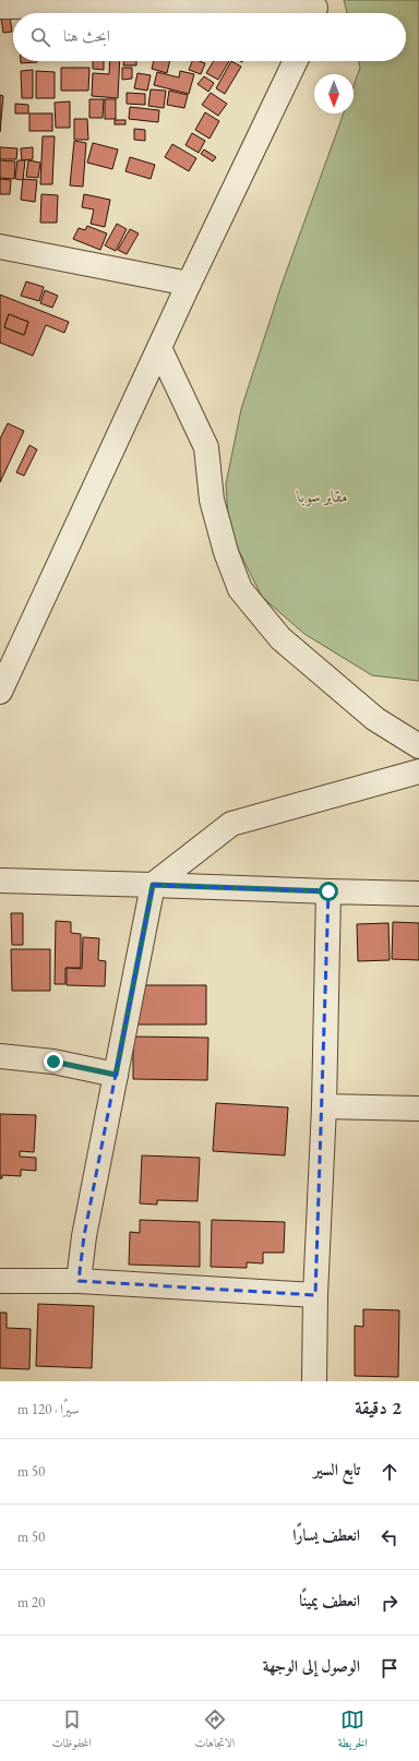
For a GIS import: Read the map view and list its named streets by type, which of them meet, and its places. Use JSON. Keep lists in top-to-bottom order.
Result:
{
  "parks": ["مقابر سوبا"],
  "north": "bottom",
  "page": {
    "search": "ابحث هنا",
    "heading": ["2 دقيقة", "سيرًا · 120 m"],
    "list": [
      ["تابع السير", "50 m"],
      ["انعطف يسارًا", "50 m"],
      ["انعطف يمينًا", "20 m"],
      "الوصول إلى الوجهة"
    ],
    "nav": ["الخريطة", "الاتجاهات", "المحفوظات"]
  }
}
